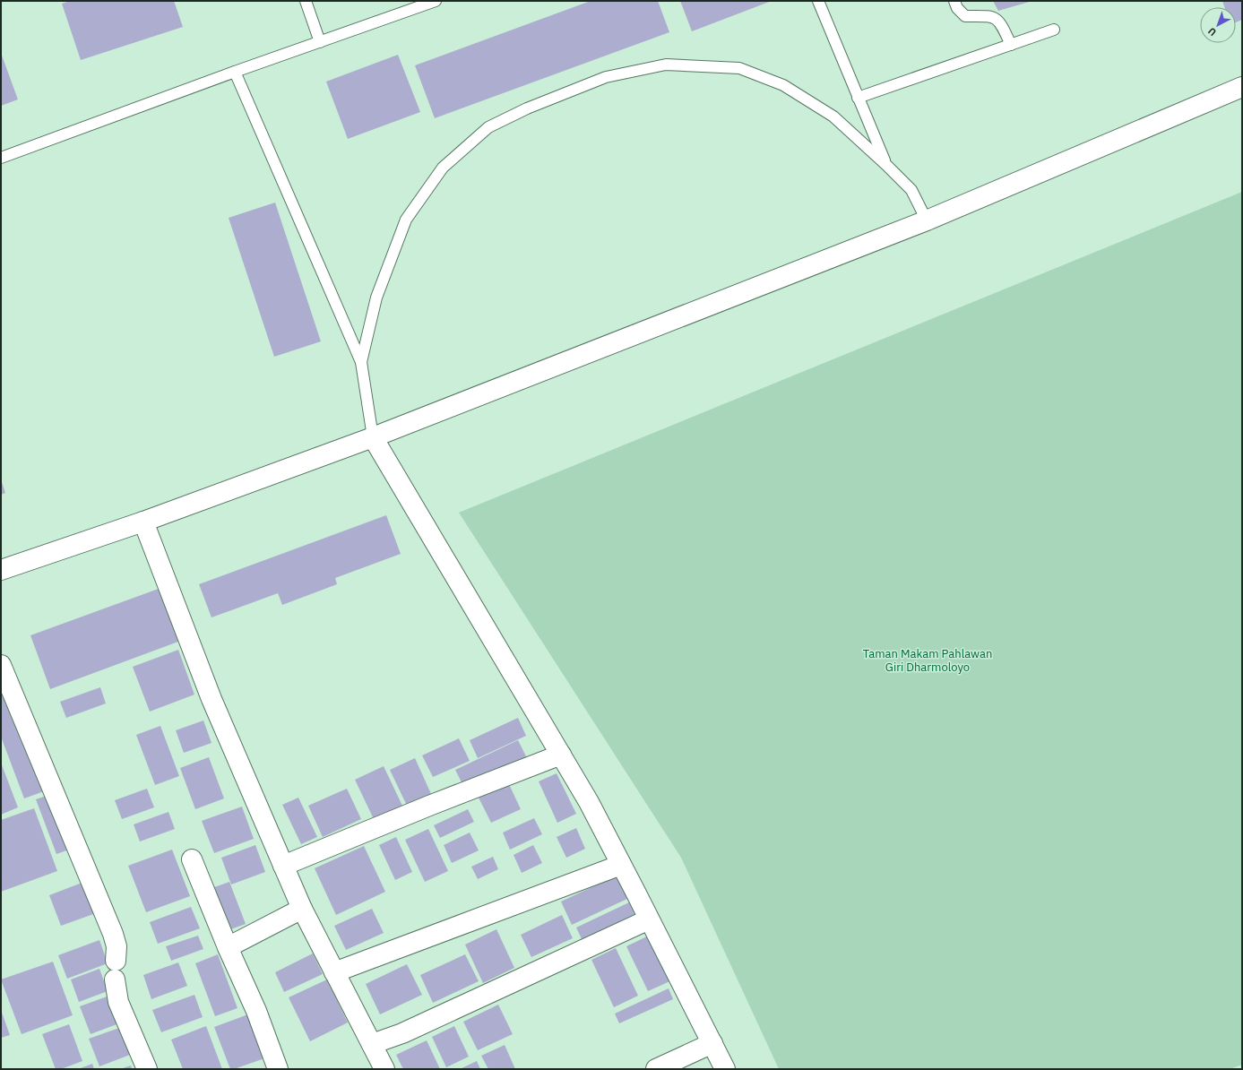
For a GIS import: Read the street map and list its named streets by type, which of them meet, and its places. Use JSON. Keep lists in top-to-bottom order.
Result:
{
  "parks": ["Taman Makam Pahlawan Giri Dharmoloyo"],
  "north": "bottom left"
}
